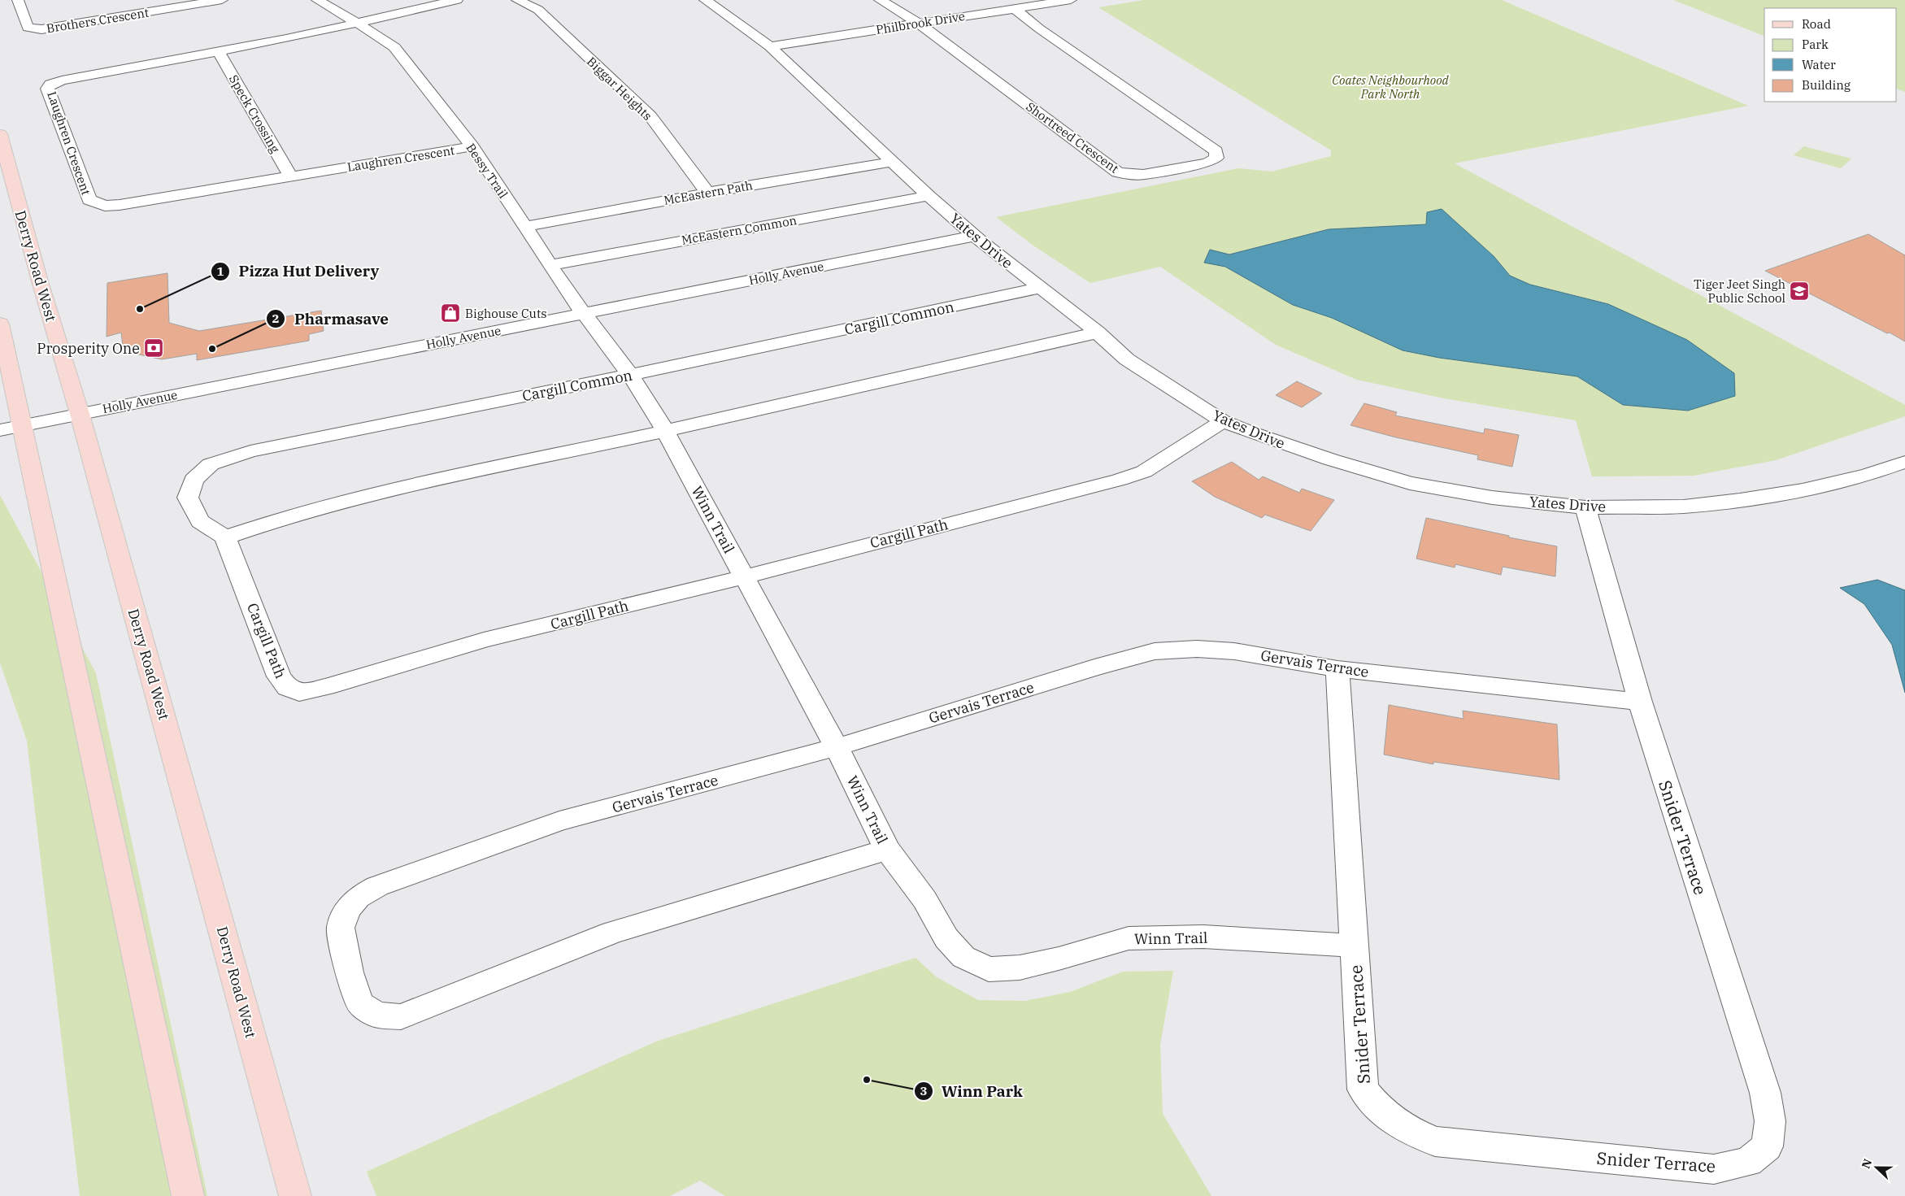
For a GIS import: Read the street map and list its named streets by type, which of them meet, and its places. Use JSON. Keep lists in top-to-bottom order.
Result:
{
  "streets": {
    "main road": ["Derry Road West"],
    "street": [
      "Brothers Crescent",
      "Philbrook Drive",
      "Biggar Heights",
      "Speck Crossing",
      "Shortreed Crescent",
      "Laughren Crescent",
      "Bessy Trail",
      "McEastern Path",
      "McEastern Common",
      "Yates Drive",
      "Holly Avenue",
      "Cargill Common",
      "Winn Trail",
      "Cargill Path",
      "Gervais Terrace",
      "Snider Terrace"
    ]
  },
  "crossings": [
    ["Philbrook Drive", "Shortreed Crescent"],
    ["Philbrook Drive", "Yates Drive"],
    ["Biggar Heights", "McEastern Path"],
    ["Speck Crossing", "Laughren Crescent"],
    ["Laughren Crescent", "Bessy Trail"],
    ["Bessy Trail", "McEastern Path"],
    ["Bessy Trail", "McEastern Common"],
    ["Bessy Trail", "Holly Avenue"],
    ["Bessy Trail", "Winn Trail"],
    ["McEastern Path", "Yates Drive"],
    ["McEastern Common", "Yates Drive"],
    ["Yates Drive", "Holly Avenue"],
    ["Yates Drive", "Cargill Common"],
    ["Yates Drive", "Cargill Path"],
    ["Yates Drive", "Snider Terrace"],
    ["Derry Road West", "Holly Avenue"],
    ["Holly Avenue", "Winn Trail"],
    ["Cargill Common", "Winn Trail"],
    ["Cargill Common", "Cargill Path"],
    ["Winn Trail", "Cargill Path"],
    ["Winn Trail", "Gervais Terrace"],
    ["Winn Trail", "Snider Terrace"],
    ["Gervais Terrace", "Snider Terrace"]
  ],
  "parks": ["Coates Neighbourhood Park North"],
  "places": {
    "school or university": ["Tiger Jeet Singh Public School"],
    "other": ["Pizza Hut Delivery", "Pharmasave", "Winn Park"],
    "shop": ["Bighouse Cuts"],
    "bank": ["Prosperity One"]
  },
  "legend": [
    "Road",
    "Park",
    "Water",
    "Building"
  ],
  "north": "left"
}
